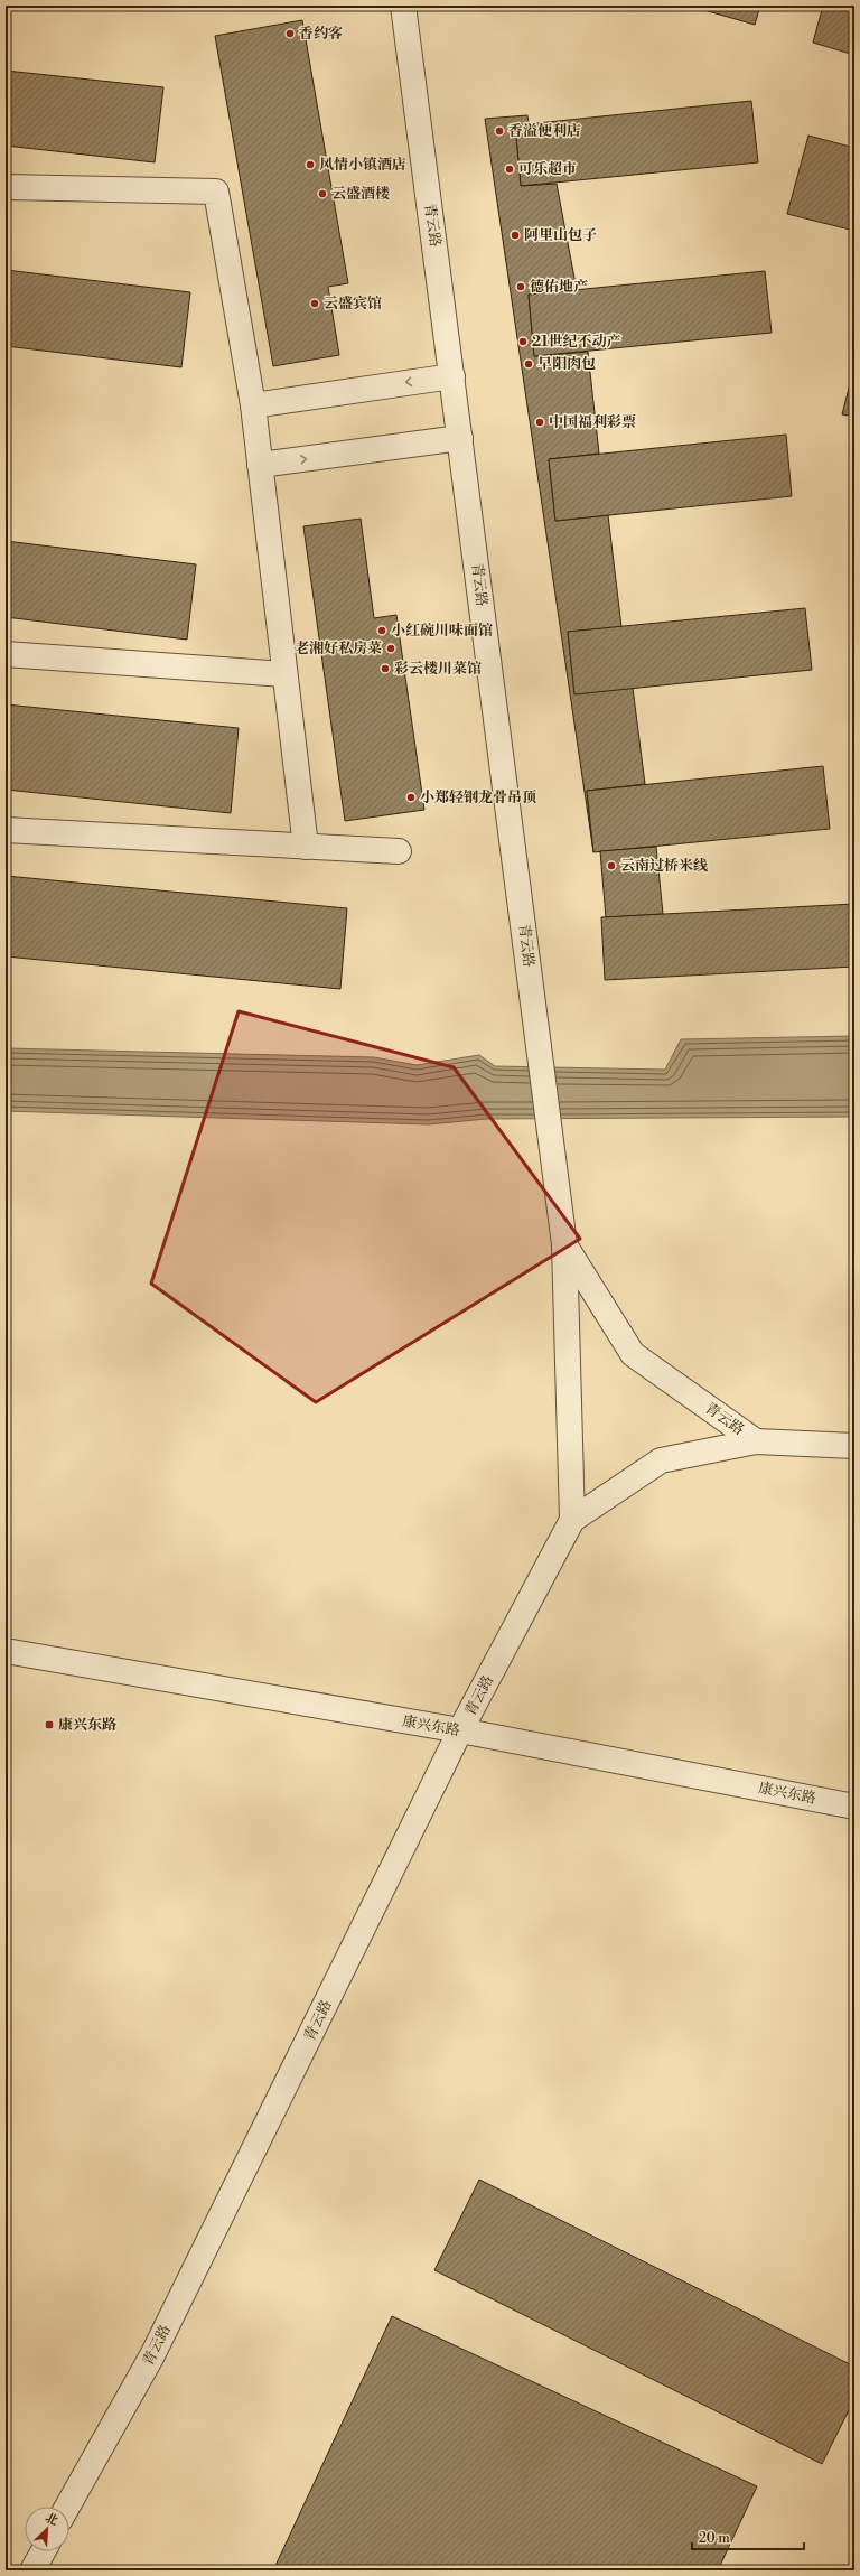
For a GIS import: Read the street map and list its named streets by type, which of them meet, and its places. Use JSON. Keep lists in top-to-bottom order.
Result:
{
  "streets": {
    "street": ["青云路", "康兴东路"]
  },
  "crossings": [
    ["青云路", "康兴东路"]
  ],
  "places": {
    "other": [
      "香约客",
      "香溢便利店",
      "风情小镇酒店",
      "可乐超市",
      "云盛酒楼",
      "阿里山包子",
      "德佑地产",
      "云盛宾馆",
      "21世纪不动产",
      "早阳肉包",
      "中国福利彩票",
      "小红碗川味面馆",
      "老湘好私房菜",
      "彩云楼川菜馆",
      "小郑轻钢龙骨吊顶",
      "云南过桥米线"
    ],
    "transit": ["康兴东路"]
  },
  "scale_bar": "20 m",
  "north": "top right"
}
